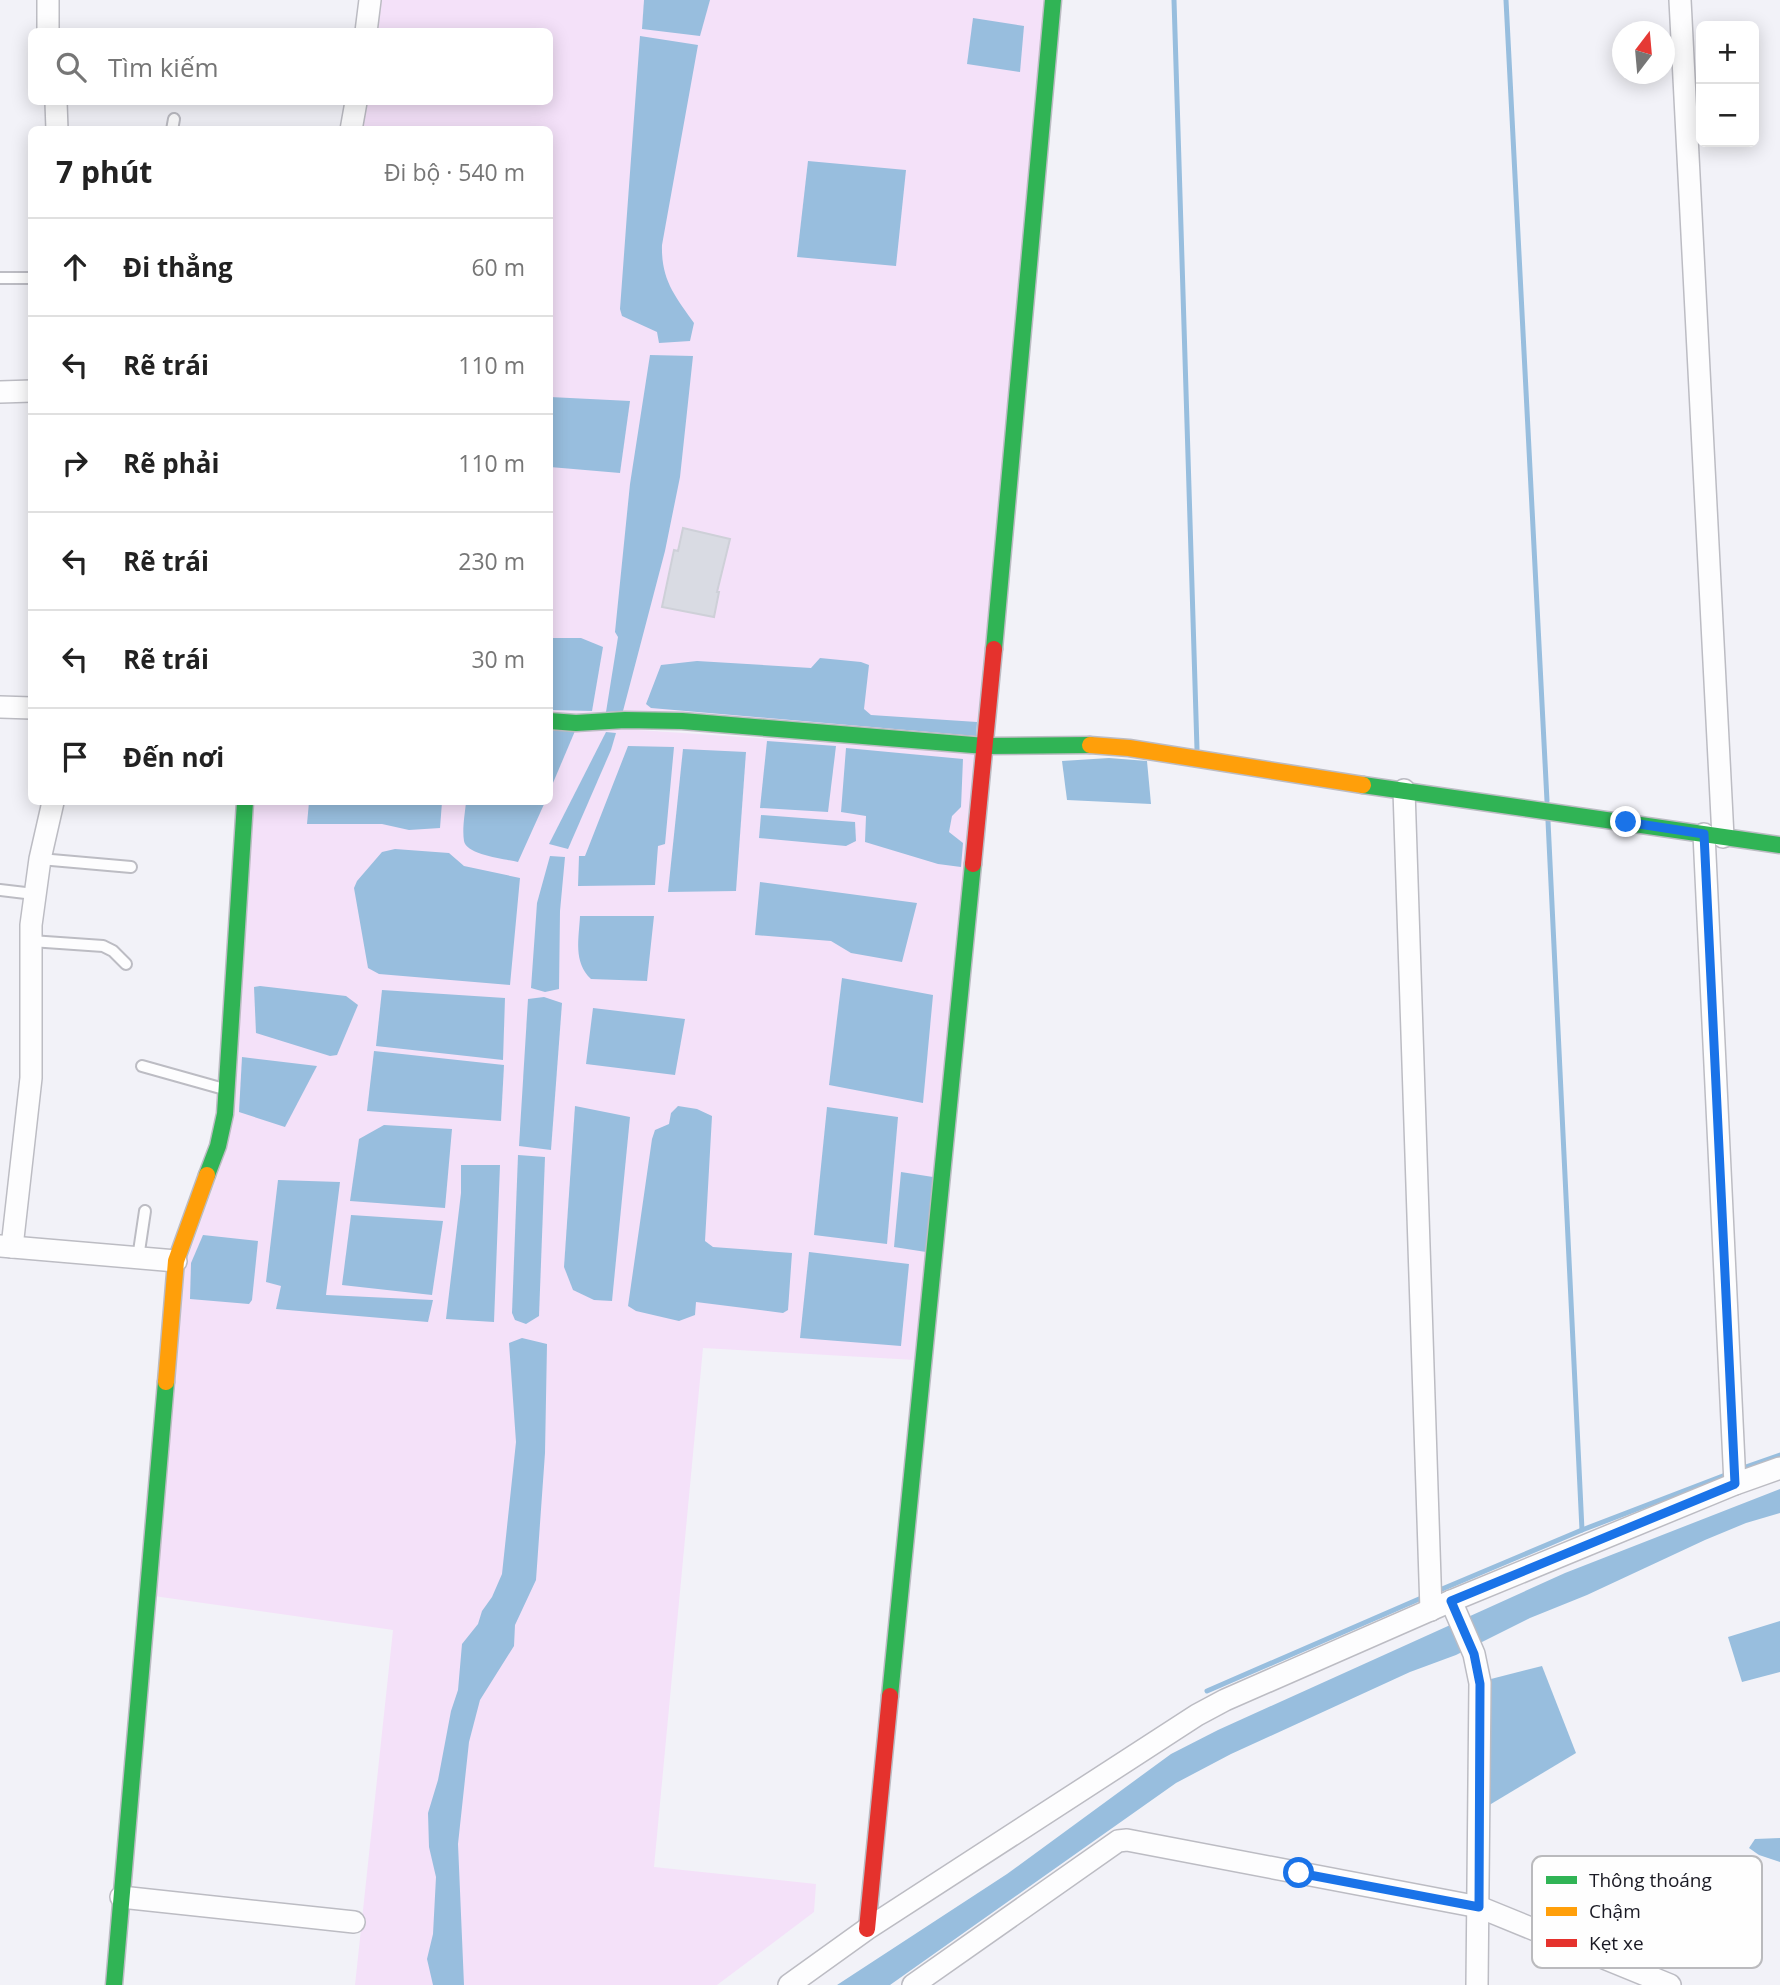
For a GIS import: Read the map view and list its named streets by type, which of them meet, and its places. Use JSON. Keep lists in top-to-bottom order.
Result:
{
  "legend": ["Thông thoáng", "Chậm", "Kẹt xe"],
  "north": "top",
  "page": {
    "map_buttons": ["+", "−"],
    "search": "Tìm kiếm",
    "heading": ["7 phút", "Đi bộ · 540 m"],
    "list": [
      ["Đi thẳng", "60 m"],
      ["Rẽ trái", "110 m"],
      ["Rẽ phải", "110 m"],
      ["Rẽ trái", "230 m"],
      ["Rẽ trái", "30 m"],
      "Đến nơi"
    ]
  }
}
